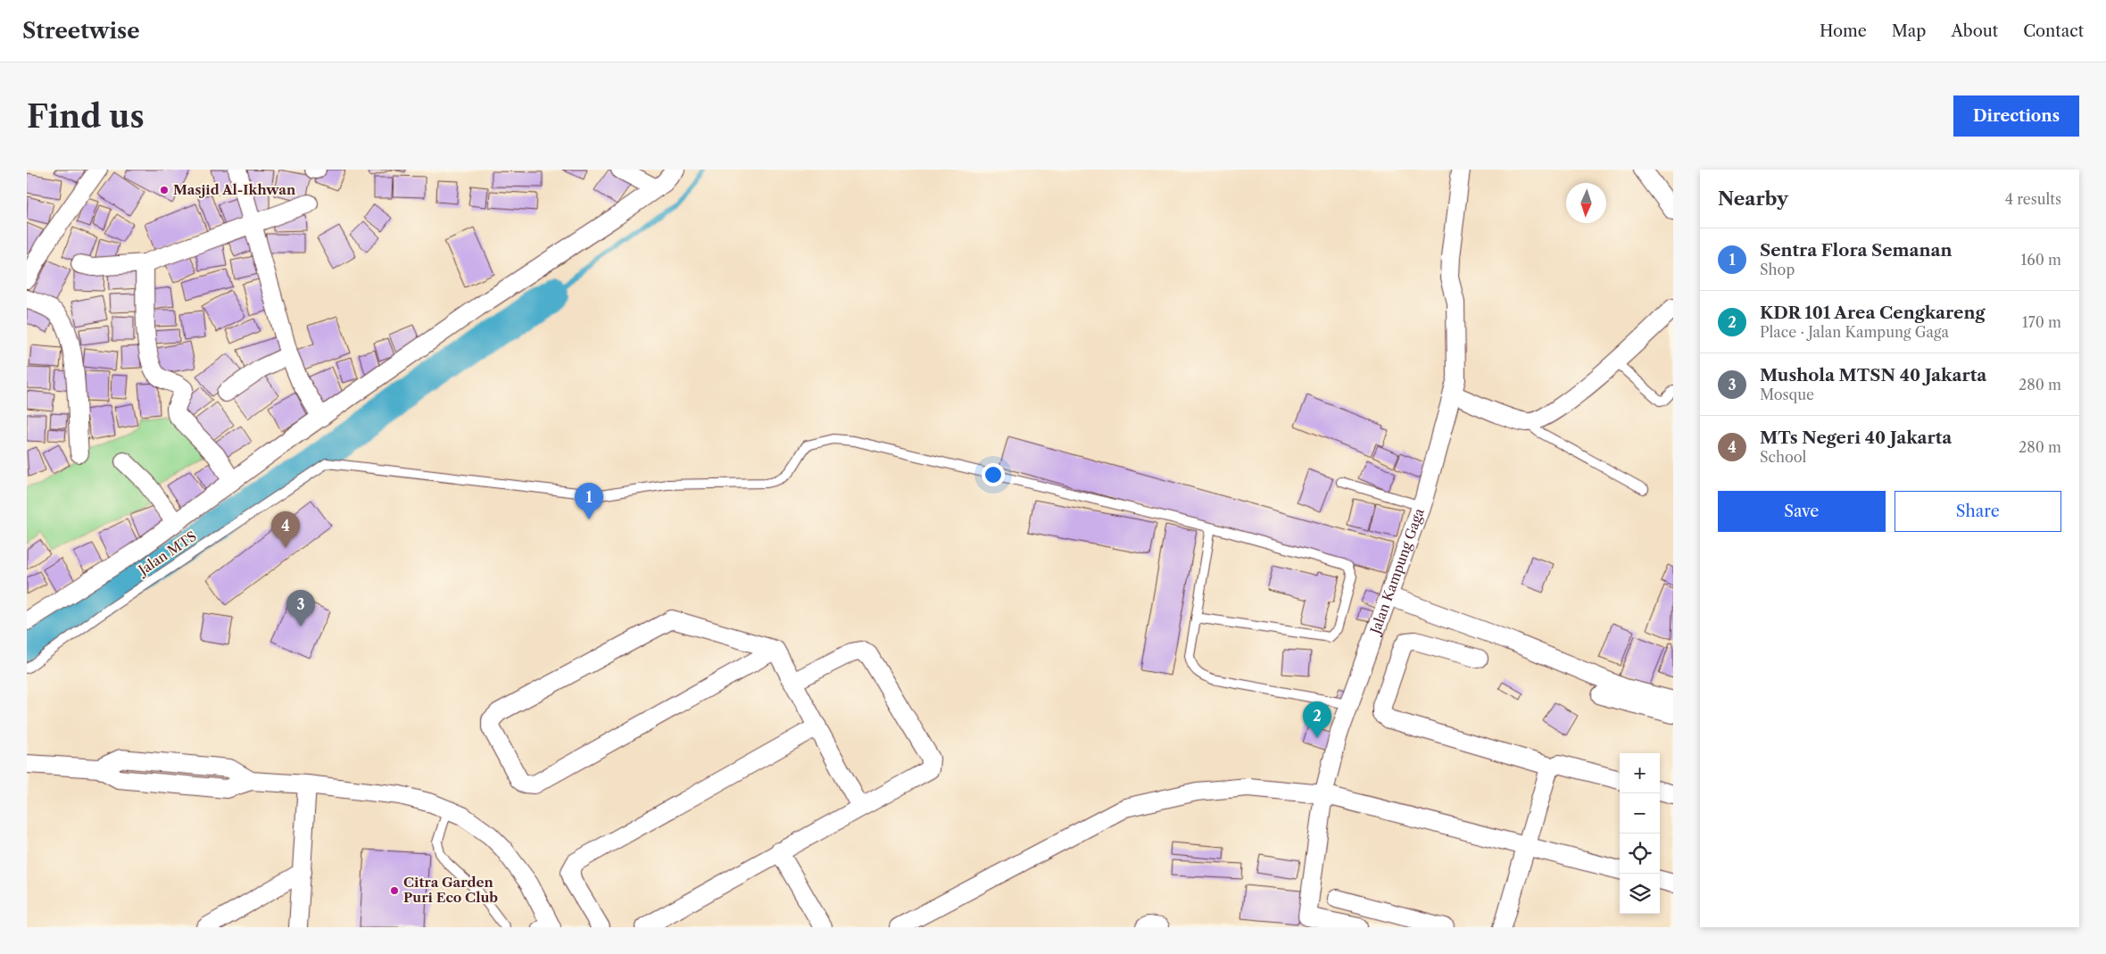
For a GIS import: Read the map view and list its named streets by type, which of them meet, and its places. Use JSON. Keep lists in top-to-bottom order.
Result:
{
  "streets": {
    "street": ["Jalan Kampung Gaga"],
    "lane": ["Jalan MTS"]
  },
  "places": ["Masjid Al-Ikhwan", "Citra Garden Puri Eco Club"],
  "north": "bottom",
  "page": {
    "header": "Streetwise",
    "nav": [
      "Home",
      "Map",
      "About",
      "Contact"
    ],
    "buttons": [
      "Directions",
      ["Save", "Share"]
    ],
    "title": "Find us",
    "heading": ["Nearby", "4 results"],
    "list": [
      {
        "mark": "1",
        "name": "Sentra Flora Semanan",
        "note": "Shop",
        "value": "160 m"
      },
      {
        "mark": "2",
        "name": "KDR 101 Area Cengkareng",
        "note": "Place · Jalan Kampung Gaga",
        "value": "170 m"
      },
      {
        "mark": "3",
        "name": "Mushola MTSN 40 Jakarta",
        "note": "Mosque",
        "value": "280 m"
      },
      {
        "mark": "4",
        "name": "MTs Negeri 40 Jakarta",
        "note": "School",
        "value": "280 m"
      }
    ],
    "pins": [
      "1",
      "4",
      "3",
      "2"
    ],
    "map_buttons": ["+", "−"]
  }
}
